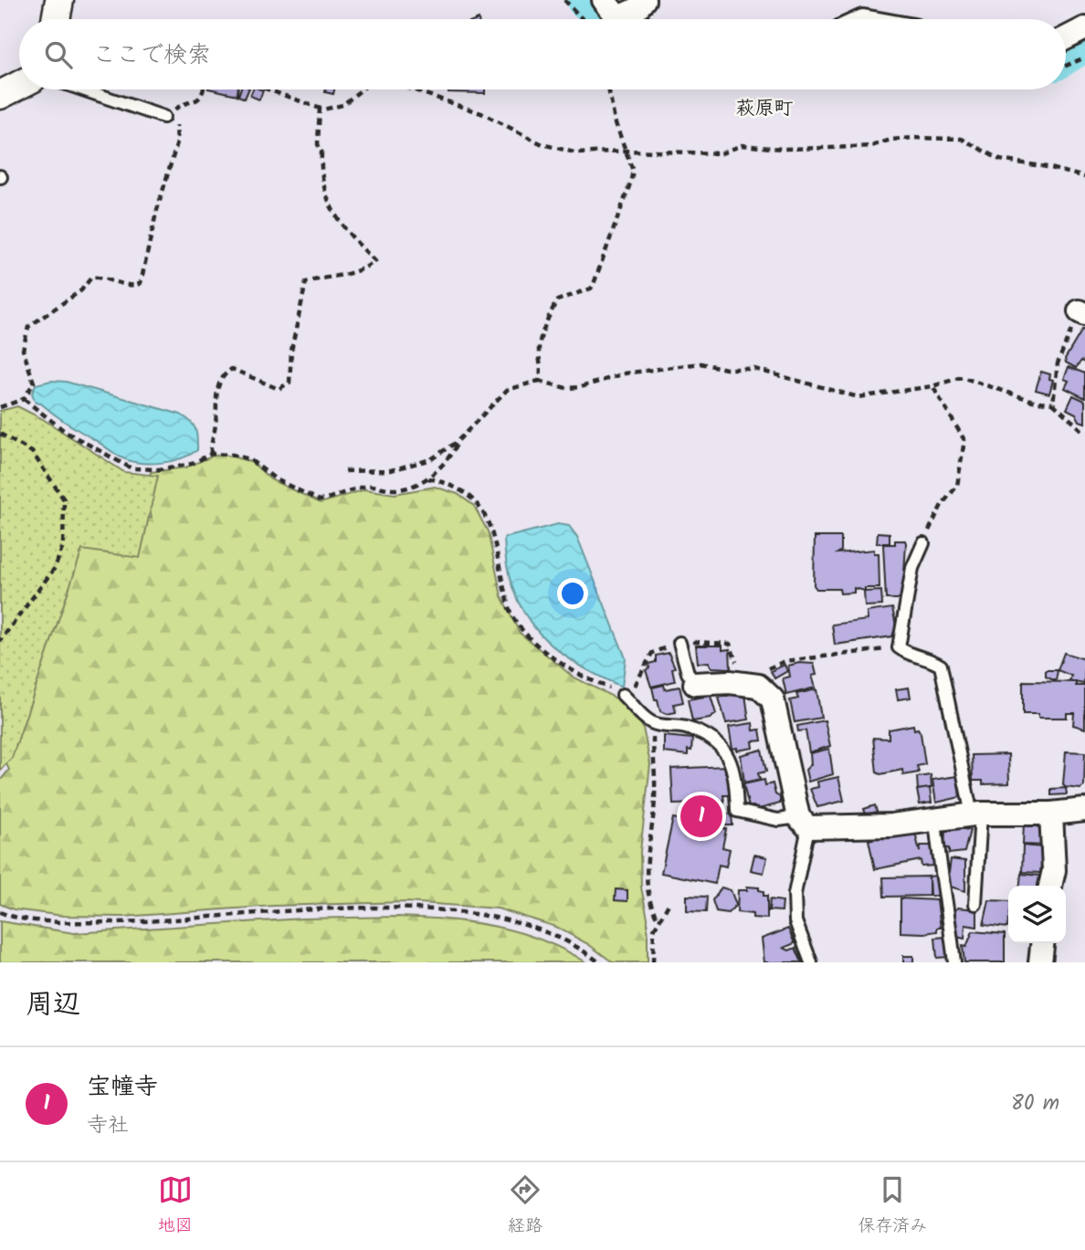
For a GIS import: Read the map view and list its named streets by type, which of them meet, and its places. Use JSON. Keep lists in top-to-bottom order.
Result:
{
  "districts": ["萩原町"],
  "page": {
    "search": "ここで検索",
    "pins": "1",
    "heading": "周辺",
    "list": [
      {
        "mark": "1",
        "name": "宝幢寺",
        "note": "寺社",
        "value": "80 m"
      }
    ],
    "nav": ["地図", "経路", "保存済み"]
  }
}
